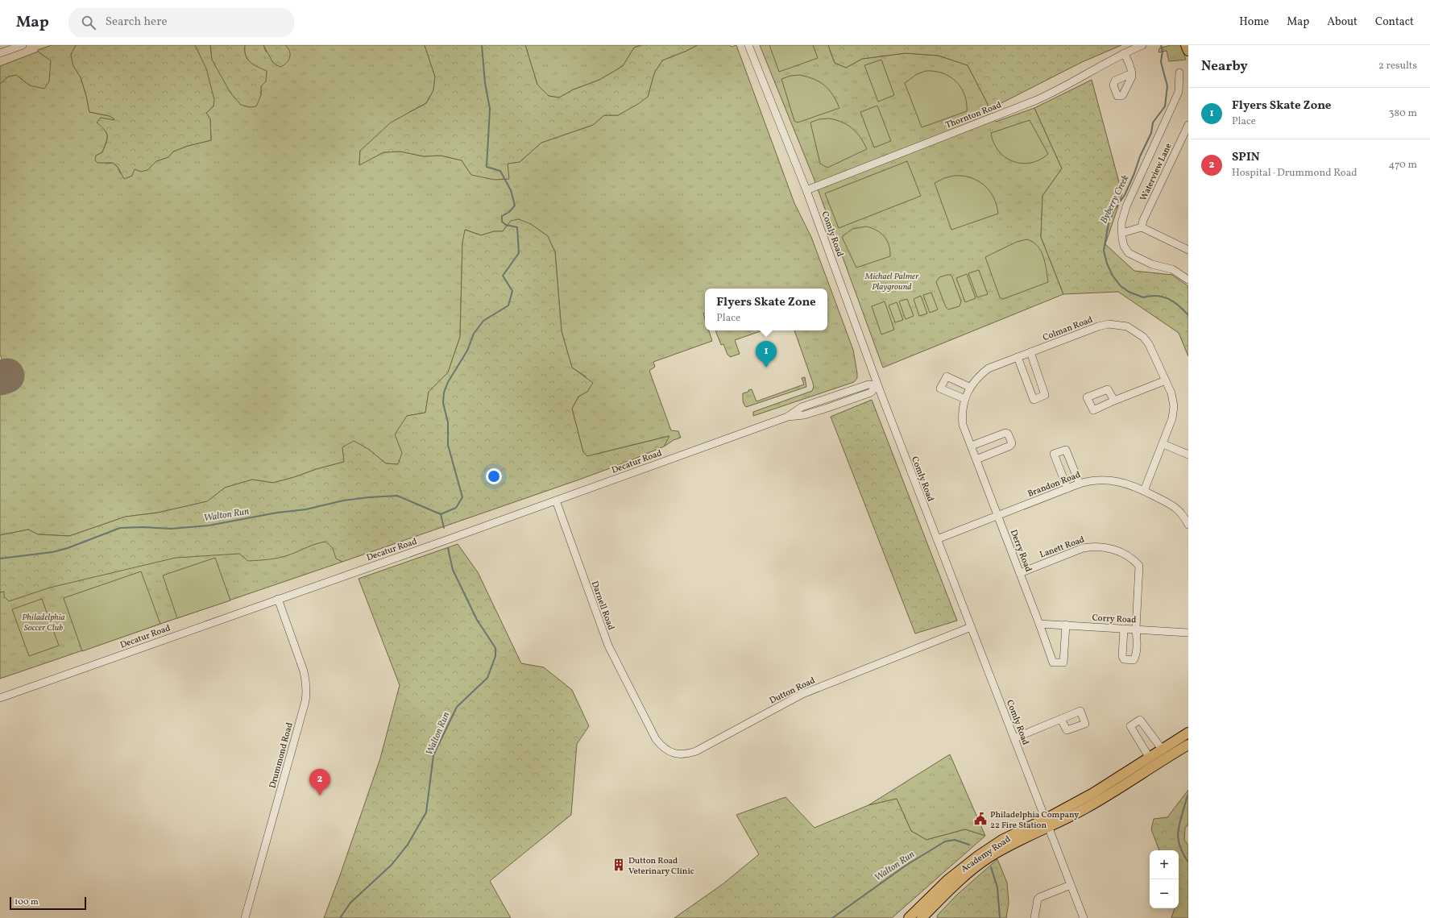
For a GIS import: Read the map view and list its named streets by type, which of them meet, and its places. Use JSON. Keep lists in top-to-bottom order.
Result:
{
  "streets": {
    "main road": ["Academy Road"],
    "street": [
      "Thornton Road",
      "Waterview Lane",
      "Comly Road",
      "Colman Road",
      "Decatur Road",
      "Brandon Road",
      "Lanett Road",
      "Derry Road",
      "Darnell Road",
      "Corry Road",
      "Dutton Road",
      "Drummond Road"
    ]
  },
  "crossings": [
    ["Thornton Road", "Comly Road"],
    ["Comly Road", "Decatur Road"],
    ["Comly Road", "Brandon Road"],
    ["Comly Road", "Dutton Road"],
    ["Comly Road", "Academy Road"],
    ["Colman Road", "Brandon Road"],
    ["Colman Road", "Derry Road"],
    ["Decatur Road", "Darnell Road"],
    ["Decatur Road", "Drummond Road"],
    ["Brandon Road", "Derry Road"],
    ["Lanett Road", "Derry Road"],
    ["Lanett Road", "Corry Road"],
    ["Derry Road", "Corry Road"],
    ["Darnell Road", "Dutton Road"]
  ],
  "water": ["Byberry Creek", "Walton Run"],
  "parks": ["Michael Palmer Playground", "Philadelphia Soccer Club"],
  "places": {
    "public building": ["Philadelphia Company 22 Fire Station"],
    "building": ["Dutton Road Veterinary Clinic"]
  },
  "scale_bar": "100 m",
  "page": {
    "header": "Map",
    "search": "Search here",
    "nav": [
      "Home",
      "Map",
      "About",
      "Contact"
    ],
    "heading": ["Nearby", "2 results"],
    "list": [
      {
        "mark": "1",
        "name": "Flyers Skate Zone",
        "note": "Place",
        "value": "380 m"
      },
      {
        "mark": "2",
        "name": "SPIN",
        "note": "Hospital · Drummond Road",
        "value": "470 m"
      }
    ],
    "popup": ["Flyers Skate Zone", "Place"],
    "pins": ["1", "2"],
    "map_buttons": ["+", "−"],
    "scale": "100 m"
  }
}
